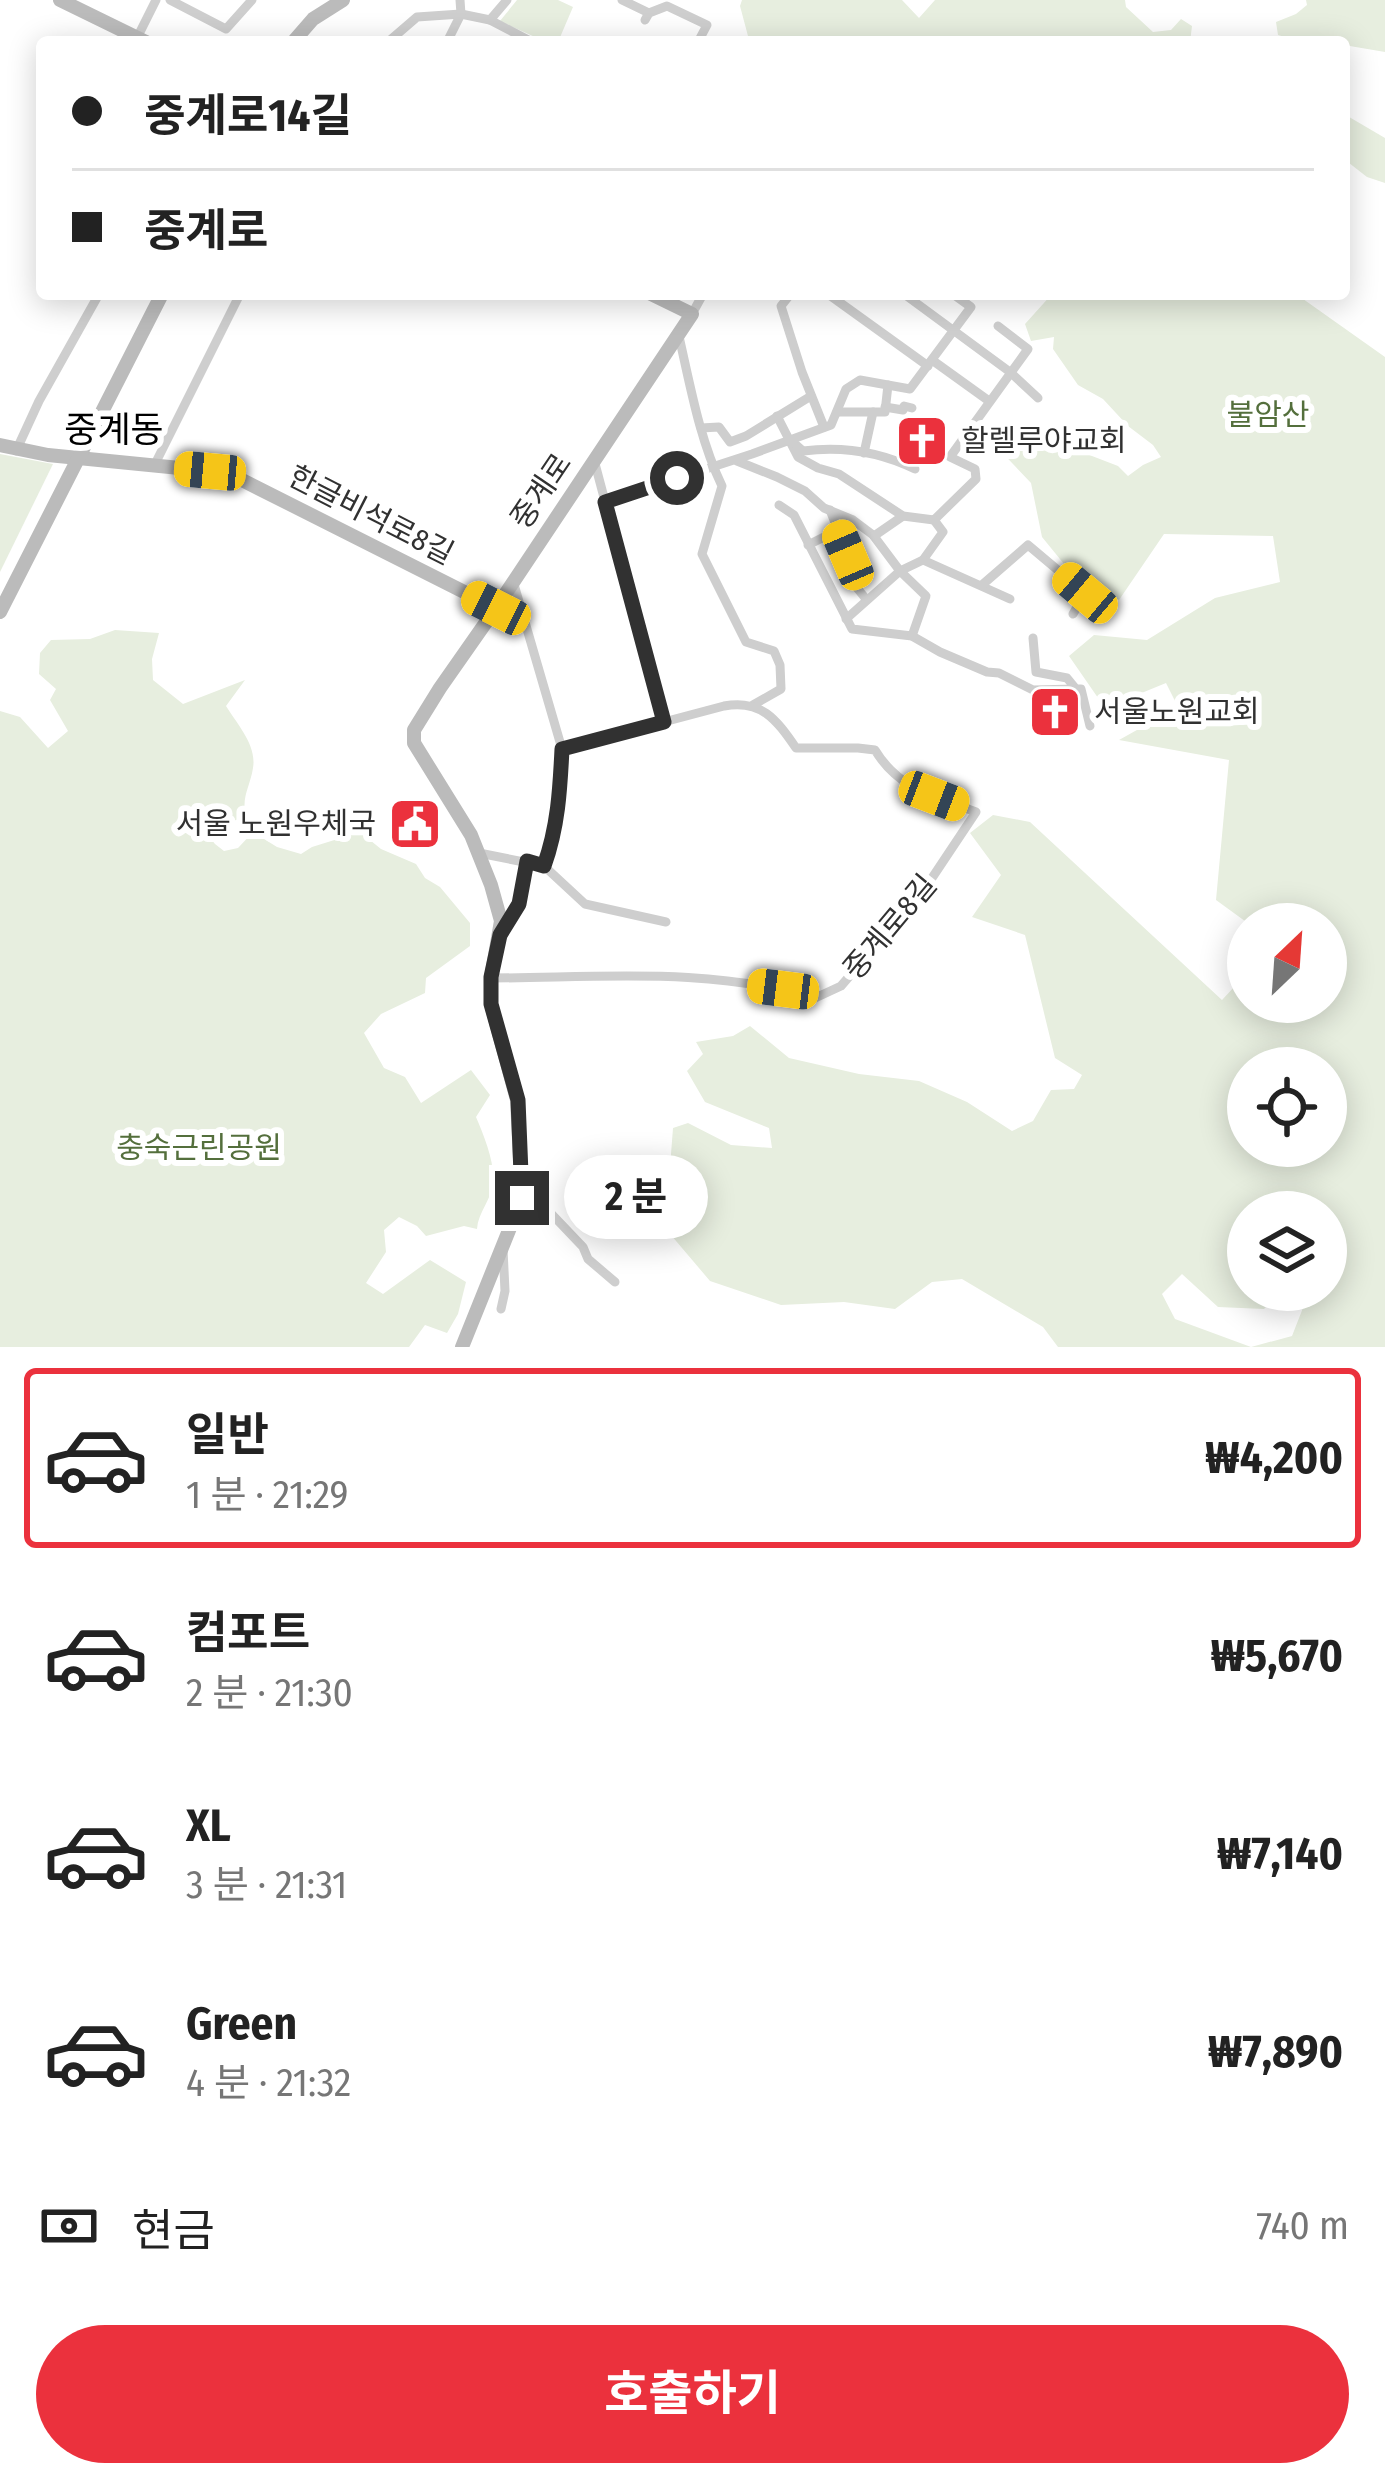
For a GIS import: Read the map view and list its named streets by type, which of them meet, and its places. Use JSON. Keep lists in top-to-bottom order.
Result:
{
  "streets": {
    "street": ["중계로", "한글비석로8길", "중계로8길"]
  },
  "crossings": [
    ["중계로", "한글비석로8길"],
    ["중계로", "중계로8길"]
  ],
  "districts": ["중계동"],
  "parks": ["불암산", "충숙근린공원"],
  "places": {
    "church": ["할렐루야교회", "서울노원교회"],
    "public building": ["서울 노원우체국"]
  },
  "north": "top right",
  "page": {
    "banner": ["중계로14길", "중계로"],
    "bubble": "2 분",
    "list": [
      {
        "name": "일반",
        "note": "1 분 · 21:29",
        "value": "₩4,200"
      },
      {
        "name": "컴포트",
        "note": "2 분 · 21:30",
        "value": "₩5,670"
      },
      {
        "name": "XL",
        "note": "3 분 · 21:31",
        "value": "₩7,140"
      },
      {
        "name": "Green",
        "note": "4 분 · 21:32",
        "value": "₩7,890"
      }
    ],
    "pay": ["현금", "740 m"],
    "buttons": "호출하기"
  }
}
